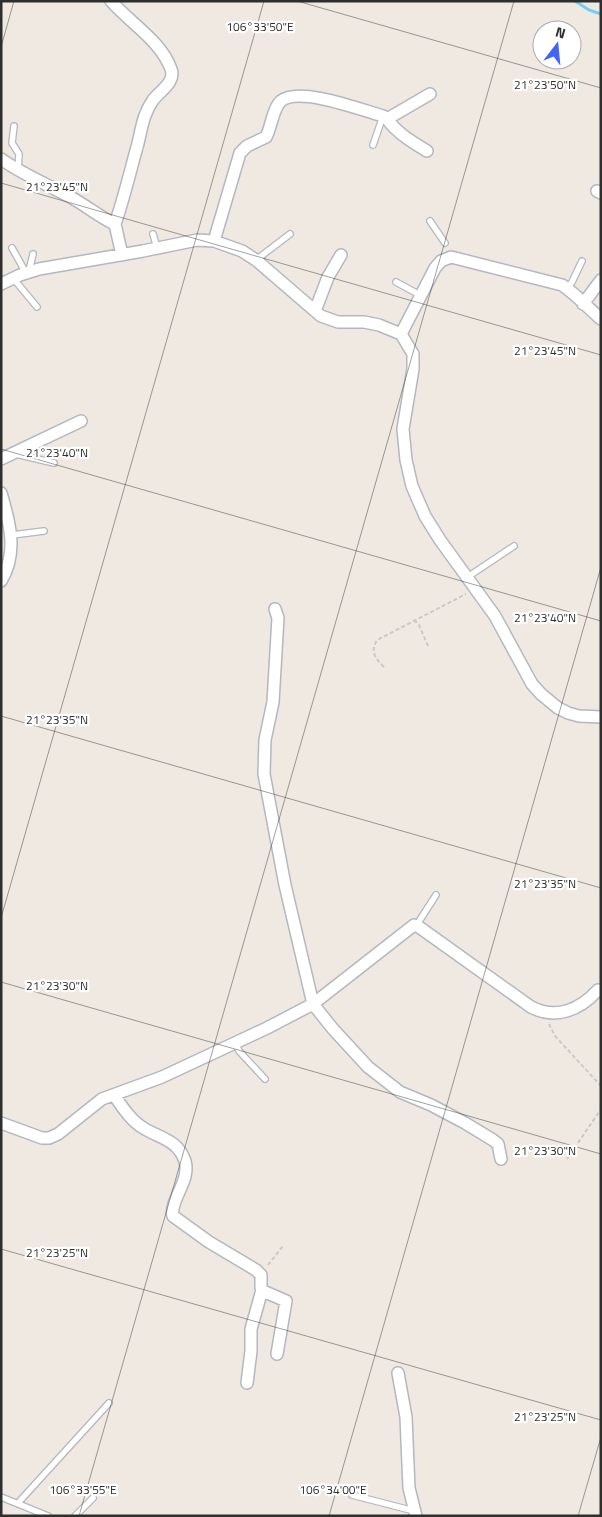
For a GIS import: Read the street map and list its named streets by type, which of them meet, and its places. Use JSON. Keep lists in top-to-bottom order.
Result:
{
  "north": "top",
  "coordinates": [
    "106°33'50\"E",
    "21°23'50\"N",
    "21°23'45\"N",
    "21°23'40\"N",
    "21°23'35\"N",
    "21°23'30\"N",
    "21°23'25\"N",
    "106°33'55\"E",
    "106°34'00\"E"
  ]
}
